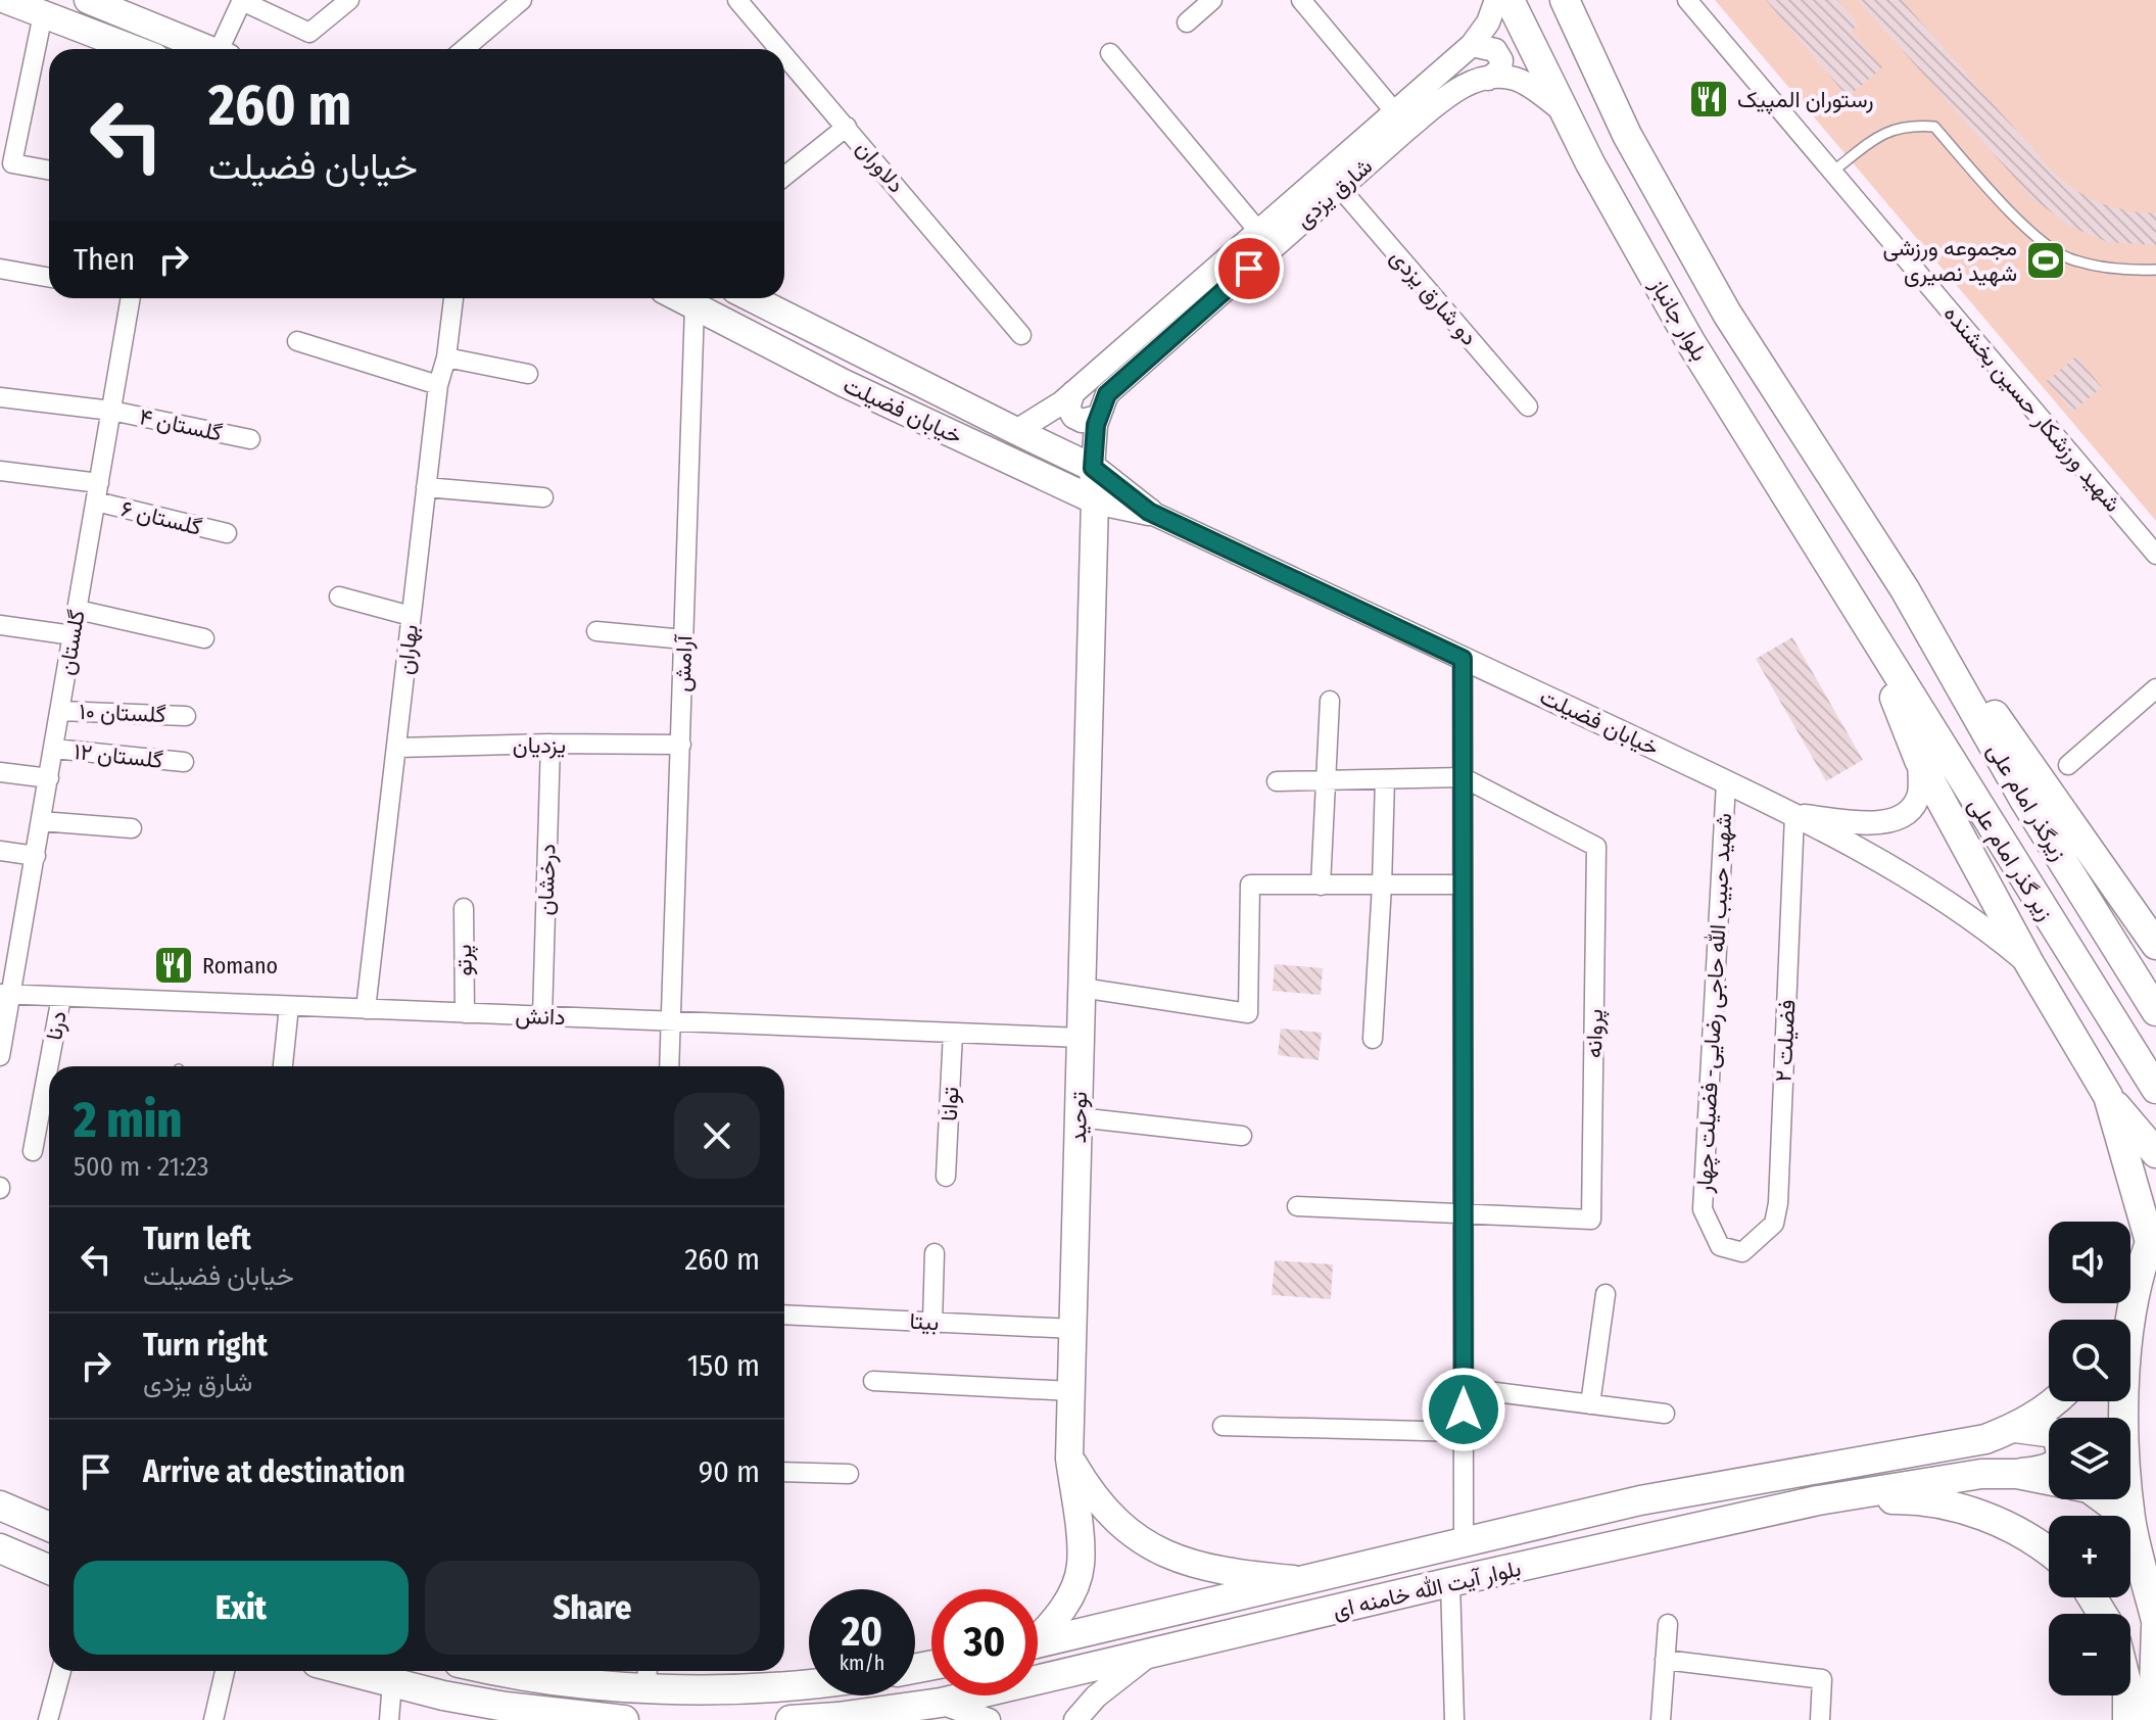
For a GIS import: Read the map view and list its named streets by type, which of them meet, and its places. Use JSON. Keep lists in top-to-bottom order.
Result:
{
  "streets": {
    "main road": [
      "بلوار جانباز",
      "خیابان فضیلت",
      "زیرگذر امام علی",
      "زیر گذر امام علی",
      "توحید",
      "بلوار آیت الله خامنه ای"
    ],
    "street": [
      "دلاوران",
      "شارق یزدی",
      "دو شارق یزدی",
      "شهید ورزشکار حسین بخشنده",
      "گلستان ۴",
      "گلستان ۶",
      "گلستان",
      "بهاران",
      "آرامش",
      "گلستان ۱۰",
      "یزدیان",
      "گلستان ۱۲",
      "درخشان",
      "پرتو",
      "شهید حبیب الله حاجی رضایی- فضیلت چهار",
      "دانش",
      "درنا",
      "پروانه",
      "فضیلت ۲",
      "توانا",
      "بیتا"
    ]
  },
  "crossings": [
    ["شارق یزدی", "دو شارق یزدی"],
    ["شارق یزدی", "خیابان فضیلت"],
    ["شارق یزدی", "توحید"],
    ["بلوار جانباز", "زیرگذر امام علی"],
    ["بلوار جانباز", "زیر گذر امام علی"],
    ["خیابان فضیلت", "آرامش"],
    ["خیابان فضیلت", "شهید حبیب الله حاجی رضایی- فضیلت چهار"],
    ["خیابان فضیلت", "فضیلت ۲"],
    ["خیابان فضیلت", "توحید"],
    ["گلستان ۴", "گلستان"],
    ["گلستان ۶", "گلستان"],
    ["گلستان", "گلستان ۱۰"],
    ["گلستان", "گلستان ۱۲"],
    ["گلستان", "دانش"],
    ["بهاران", "یزدیان"],
    ["بهاران", "دانش"],
    ["آرامش", "یزدیان"],
    ["آرامش", "دانش"],
    ["یزدیان", "درخشان"],
    ["درخشان", "دانش"],
    ["پرتو", "دانش"],
    ["شهید حبیب الله حاجی رضایی- فضیلت چهار", "فضیلت ۲"],
    ["دانش", "درنا"],
    ["دانش", "توانا"],
    ["دانش", "توحید"],
    ["توحید", "بیتا"]
  ],
  "places": {
    "restaurant": ["رستوران المپیک", "Romano"],
    "sports": ["مجموعه ورزشی شهید نصیری"]
  },
  "page": {
    "turn": ["260 m", "خیابان فضیلت"],
    "then": "Then",
    "heading": ["2 min", "500 m · 21:23"],
    "list": [
      {
        "name": "Turn left",
        "note": "خیابان فضیلت",
        "value": "260 m"
      },
      {
        "name": "Turn right",
        "note": "شارق یزدی",
        "value": "150 m"
      },
      {
        "name": "Arrive at destination",
        "value": "90 m"
      }
    ],
    "map_buttons": ["+", "−"],
    "buttons": ["Exit", "Share"],
    "speed": "20 km/h",
    "limit": "30"
  }
}
